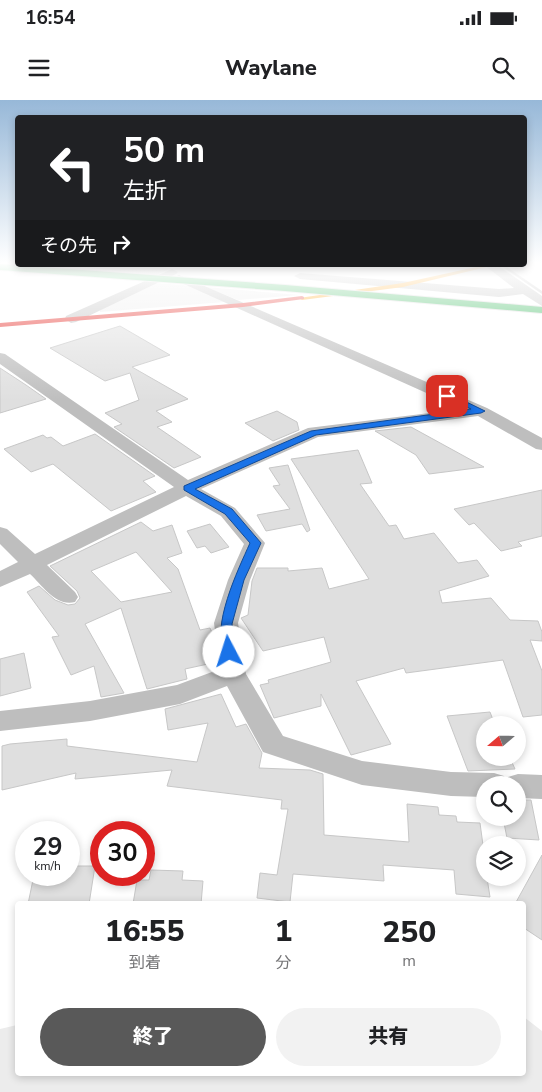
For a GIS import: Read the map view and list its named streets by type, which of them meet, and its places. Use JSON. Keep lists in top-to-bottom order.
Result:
{
  "north": "left",
  "page": {
    "status": "16:54",
    "header": "Waylane",
    "turn": ["50 m", "左折"],
    "then": "その先",
    "speed": "29 km/h",
    "limit": "30",
    "eta": [
      "16:55",
      "到着",
      "1",
      "分",
      "250",
      "m"
    ],
    "buttons": ["終了", "共有"]
  }
}
